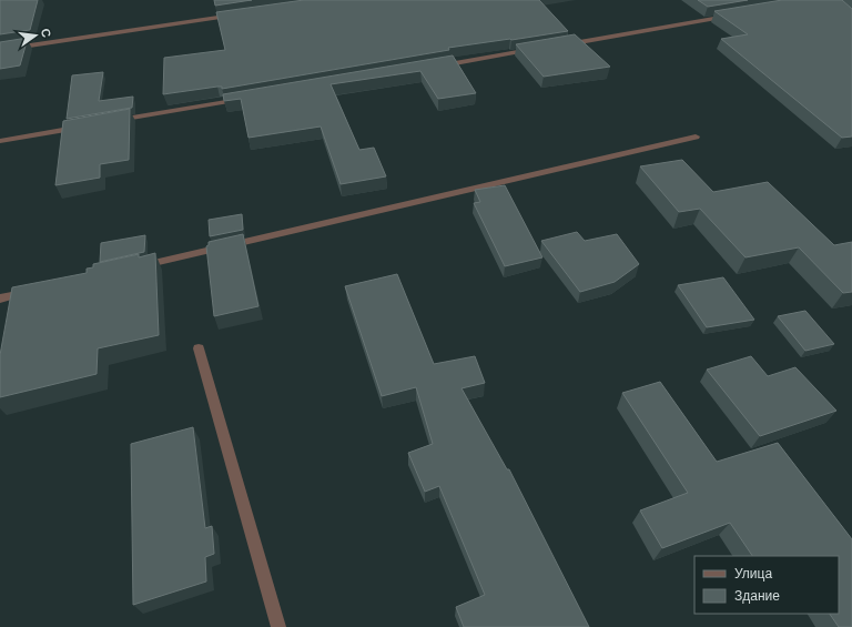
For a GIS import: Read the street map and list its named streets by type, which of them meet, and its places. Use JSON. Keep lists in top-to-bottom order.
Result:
{
  "legend": ["Улица", "Здание"],
  "north": "right"
}
